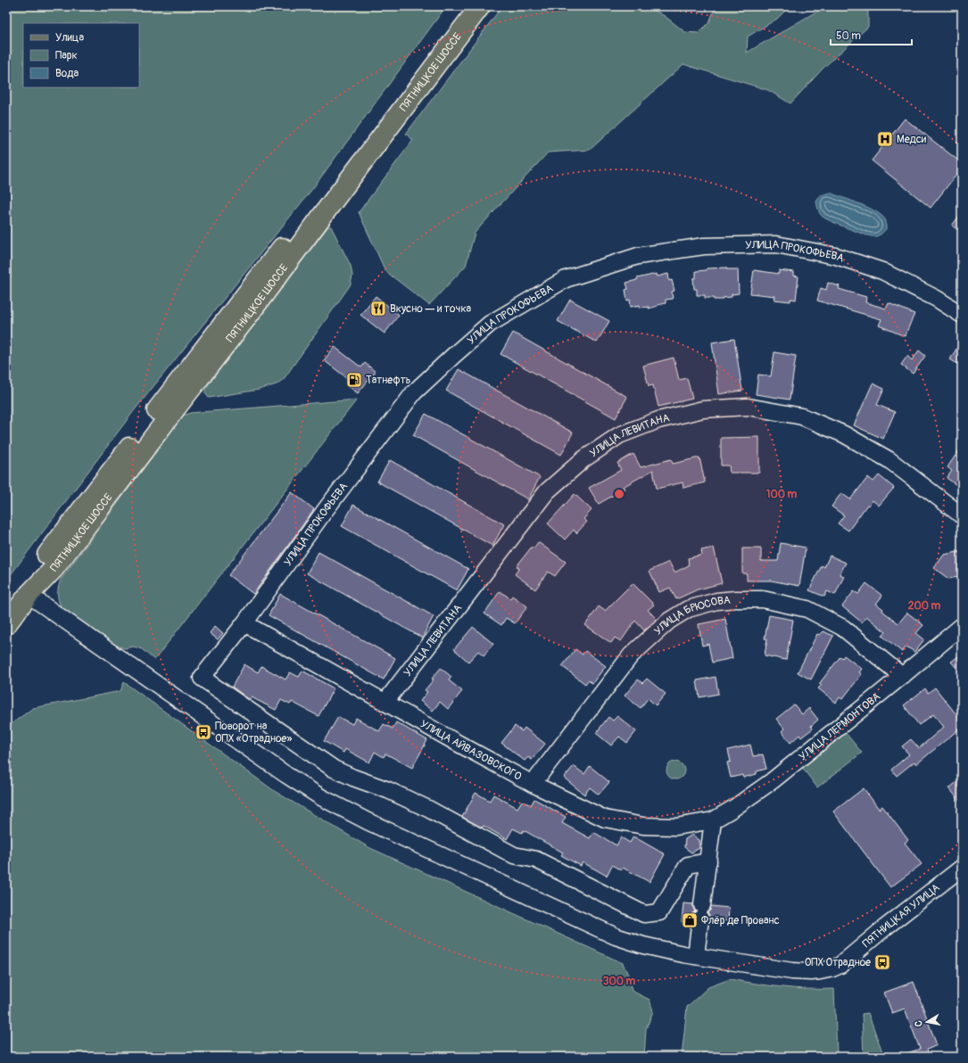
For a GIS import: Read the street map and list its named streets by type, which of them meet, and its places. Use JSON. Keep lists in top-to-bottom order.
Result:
{
  "streets": {
    "main road": ["ПЯТНИЦКОЕ ШОССЕ"],
    "street": [
      "УЛИЦА ПРОКОФЬЕВА",
      "УЛИЦА ЛЕВИТАНА",
      "УЛИЦА БРЮСОВА",
      "УЛИЦА ЛЕРМОНТОВА",
      "УЛИЦА АЙВАЗОВСКОГО",
      "ПЯТНИЦКАЯ УЛИЦА"
    ]
  },
  "crossings": [
    ["УЛИЦА ПРОКОФЬЕВА", "УЛИЦА АЙВАЗОВСКОГО"],
    ["УЛИЦА ЛЕВИТАНА", "УЛИЦА АЙВАЗОВСКОГО"],
    ["УЛИЦА БРЮСОВА", "УЛИЦА ЛЕРМОНТОВА"],
    ["УЛИЦА БРЮСОВА", "УЛИЦА АЙВАЗОВСКОГО"],
    ["УЛИЦА ЛЕРМОНТОВА", "УЛИЦА АЙВАЗОВСКОГО"]
  ],
  "places": {
    "hospital": ["Медси"],
    "restaurant": ["Вкусно — и точка"],
    "fuel station": ["Татнефть"],
    "bus stop": ["Поворот на ОПХ «Отрадное»", "ОПХ Отрадное"],
    "shop": ["Флёр де Прованс"]
  },
  "legend": ["Улица", "Парк", "Вода"],
  "scale_bar": "50 m",
  "north": "left",
  "rings": ["100 m", "200 m", "300 m"]
}
